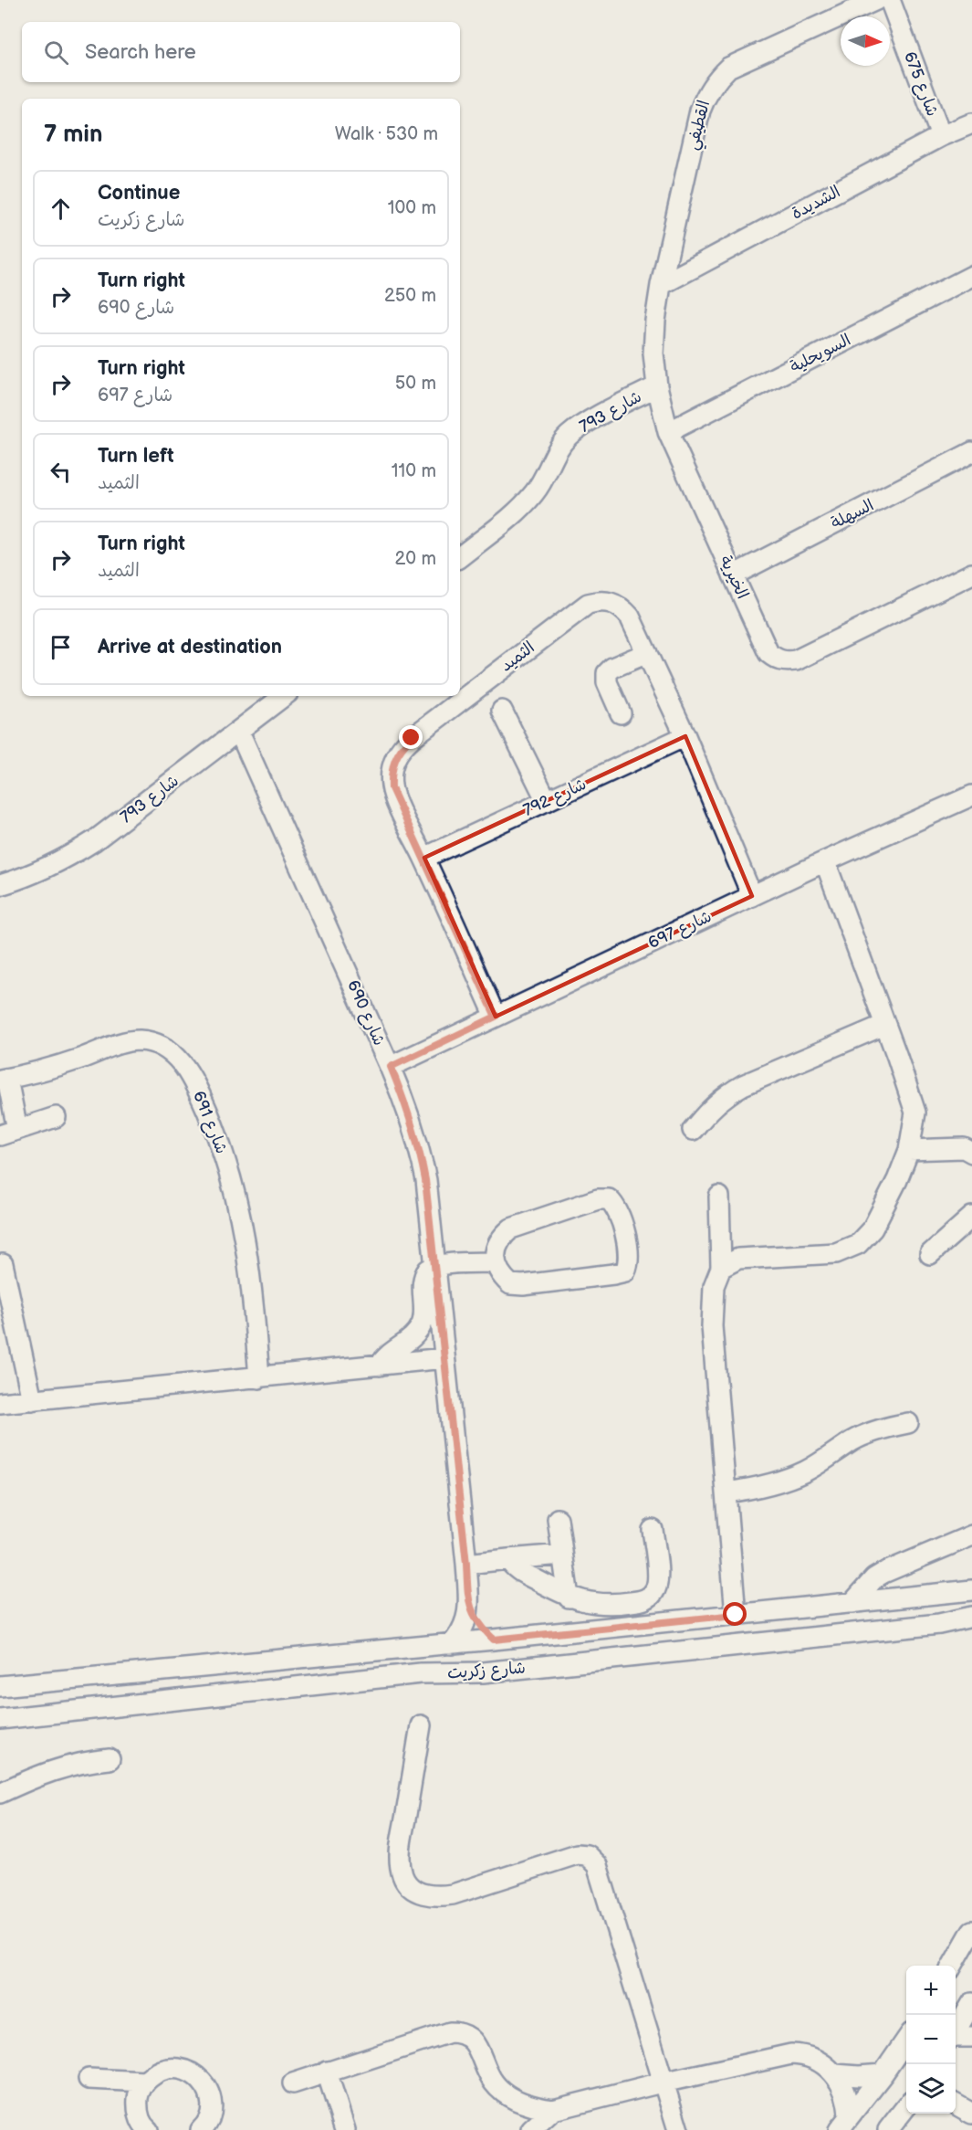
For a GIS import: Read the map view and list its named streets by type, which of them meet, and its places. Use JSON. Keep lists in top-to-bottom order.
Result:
{
  "streets": {
    "street": [
      "شارع 675",
      "القطيفي",
      "الشديدة",
      "السويحلية",
      "شارع 793",
      "السهلة",
      "الخيرية",
      "الثميد",
      "شارع 792",
      "شارع 697",
      "شارع 690",
      "شارع 691",
      "شارع زكريت"
    ]
  },
  "crossings": [
    ["شارع 675", "الشديدة"],
    ["القطيفي", "الشديدة"],
    ["القطيفي", "الخيرية"],
    ["الشديدة", "الخيرية"],
    ["السويحلية", "الخيرية"],
    ["شارع 793", "الخيرية"],
    ["شارع 793", "شارع 690"],
    ["السهلة", "الخيرية"],
    ["الثميد", "شارع 792"],
    ["الثميد", "شارع 697"],
    ["شارع 697", "شارع 690"],
    ["شارع 690", "شارع زكريت"]
  ],
  "north": "right",
  "page": {
    "search": "Search here",
    "heading": ["7 min", "Walk · 530 m"],
    "list": [
      ["Continue", "شارع زكريت", "100 m"],
      ["Turn right", "شارع 690", "250 m"],
      ["Turn right", "شارع 697", "50 m"],
      ["Turn left", "الثميد", "110 m"],
      ["Turn right", "الثميد", "20 m"],
      "Arrive at destination"
    ],
    "map_buttons": ["+", "−"]
  }
}
